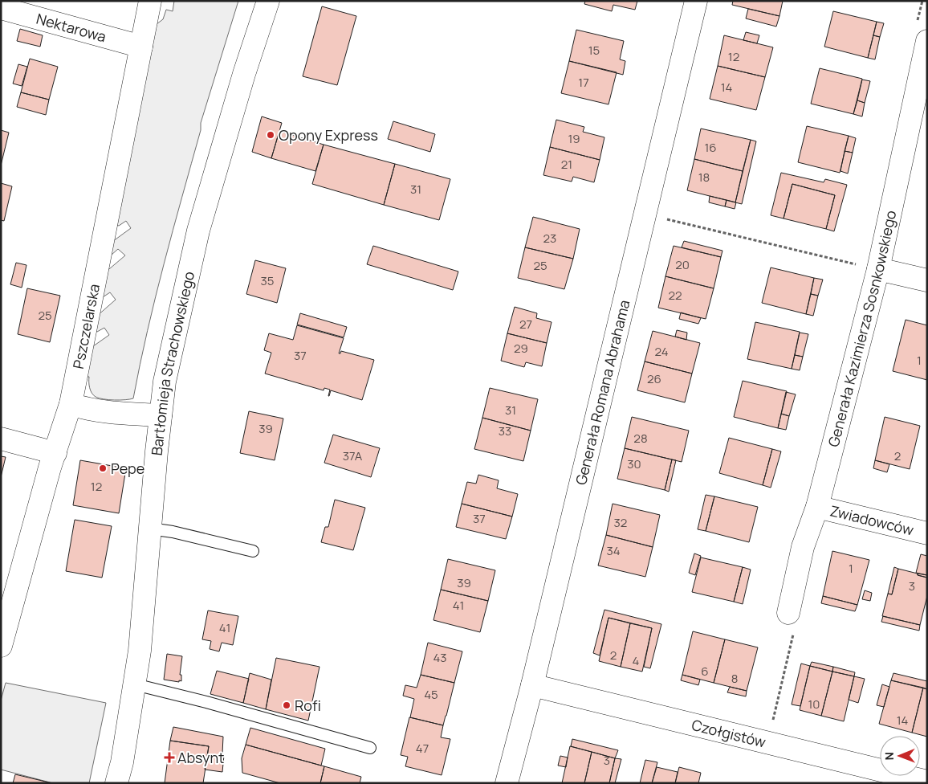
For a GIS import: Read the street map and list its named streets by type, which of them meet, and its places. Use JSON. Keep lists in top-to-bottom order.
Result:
{
  "streets": {
    "street": [
      "Nektarowa",
      "Pszczelarska",
      "Generała Kazimierza Sosnkowskiego",
      "Bartłomieja Strachowskiego",
      "Generała Romana Abrahama",
      "Zwiadowców",
      "Czołgistów"
    ]
  },
  "crossings": [
    ["Nektarowa", "Pszczelarska"],
    ["Generała Kazimierza Sosnkowskiego", "Zwiadowców"],
    ["Generała Romana Abrahama", "Czołgistów"]
  ],
  "places": {
    "other": ["Opony Express", "Pepe", "Rofi"],
    "health": ["Absynt"]
  },
  "house_numbers": [
    "15",
    "12",
    "17",
    "14",
    "19",
    "16",
    "21",
    "18",
    "31",
    "23",
    "20",
    "25",
    "35",
    "22",
    "25",
    "27",
    "29",
    "24",
    "37",
    "1",
    "26",
    "31",
    "39",
    "33",
    "28",
    "37A",
    "2",
    "30",
    "12",
    "37",
    "32",
    "34",
    "1",
    "39",
    "3",
    "41",
    "41",
    "2",
    "43",
    "4",
    "6",
    "8",
    "45",
    "10",
    "14",
    "47",
    "3"
  ],
  "north": "left"
}
